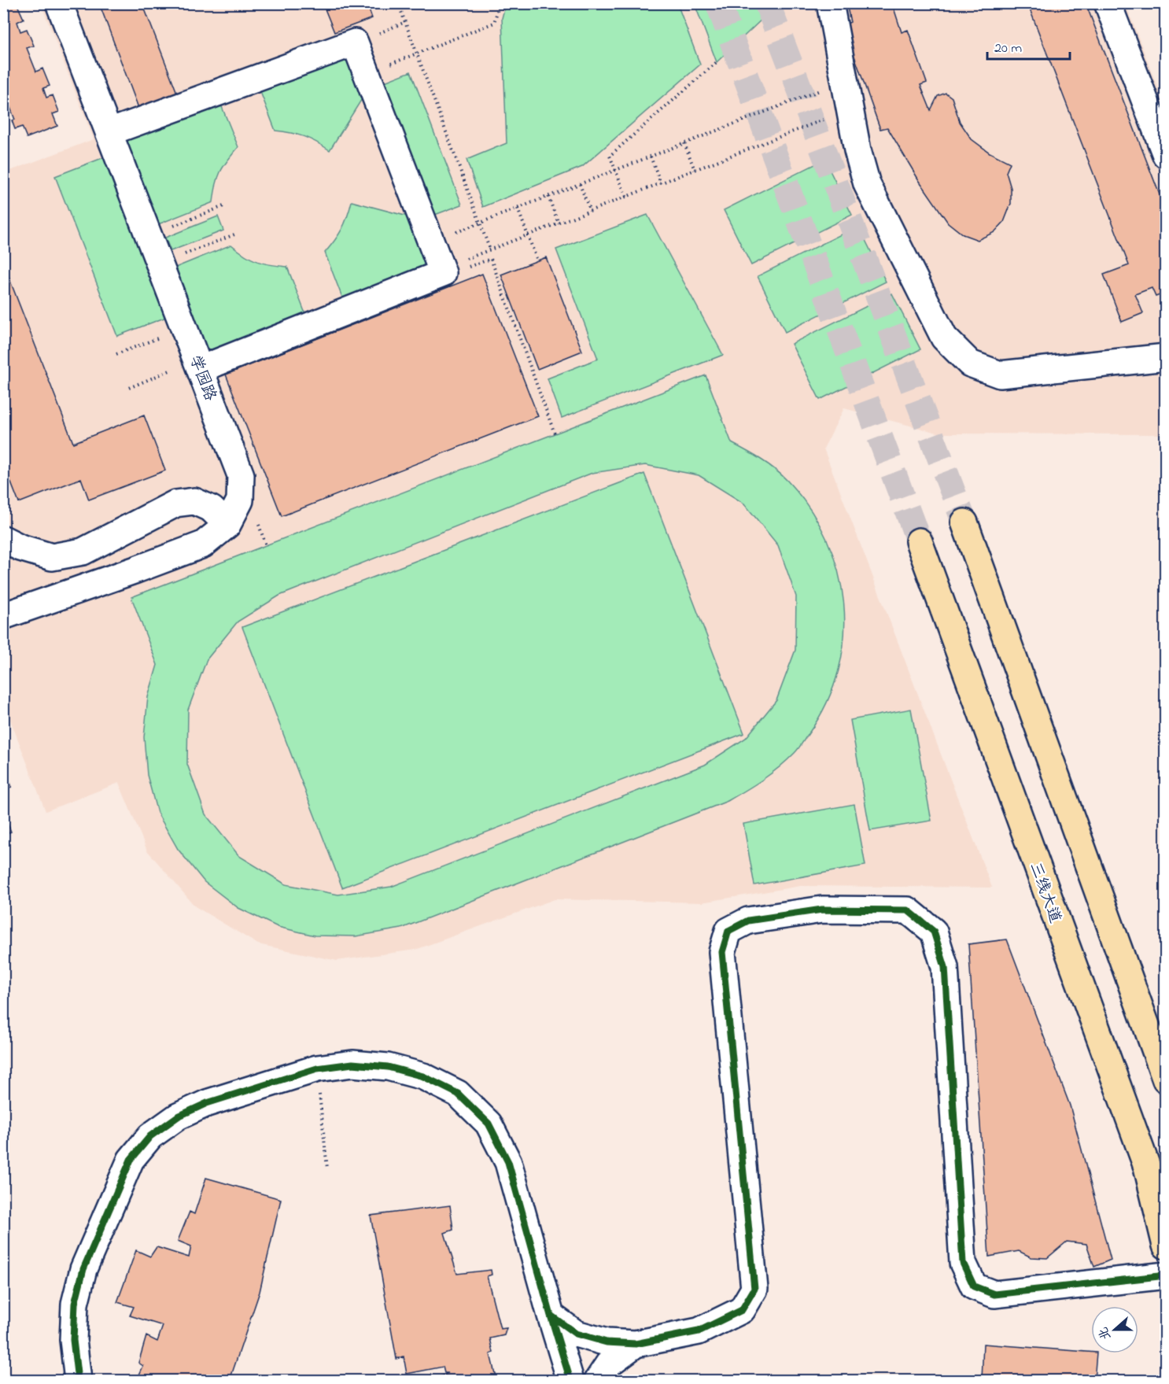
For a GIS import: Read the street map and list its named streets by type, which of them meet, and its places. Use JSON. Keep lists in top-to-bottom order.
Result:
{
  "streets": {
    "main road": ["三线大道"],
    "street": ["学园路"]
  },
  "scale_bar": "20 m",
  "north": "left"
}
